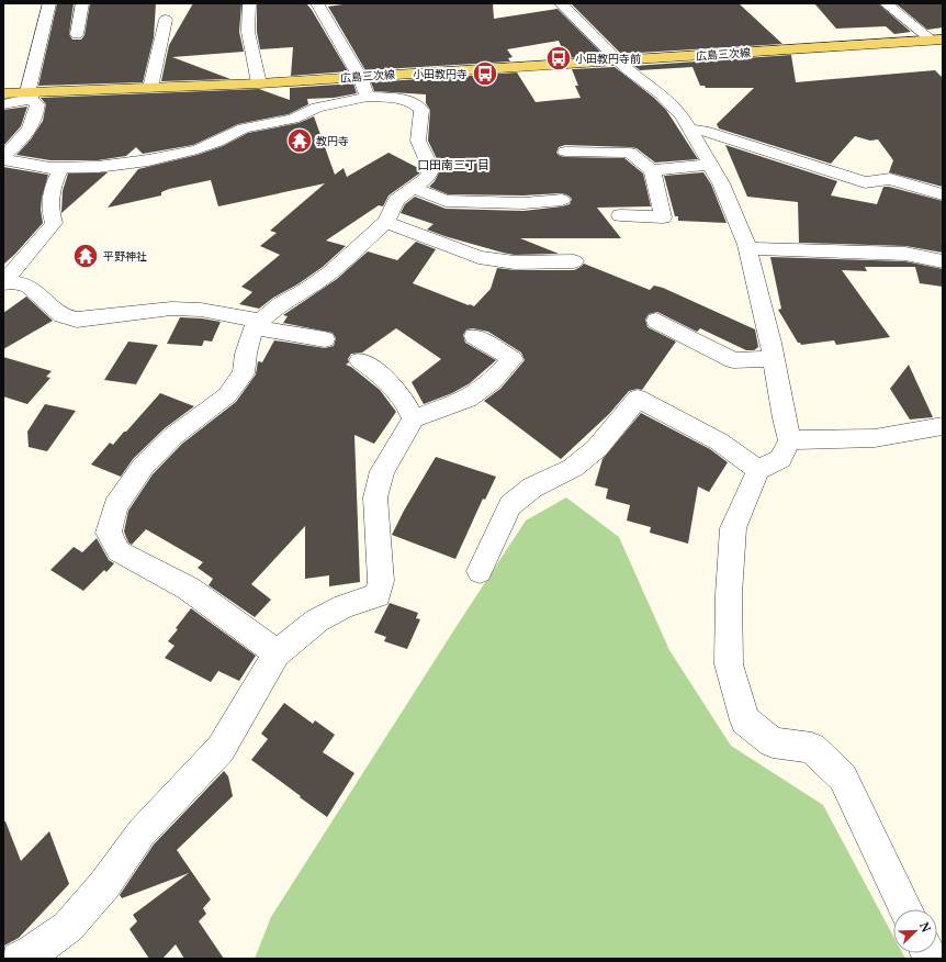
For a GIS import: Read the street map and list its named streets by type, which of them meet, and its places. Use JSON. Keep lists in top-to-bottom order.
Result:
{
  "streets": {
    "main road": ["広島三次線"]
  },
  "districts": ["口田南三丁目"],
  "places": {
    "bus stop": ["小田教円寺前", "小田教円寺"],
    "temple": ["教円寺", "平野神社"]
  },
  "north": "top right"
}
